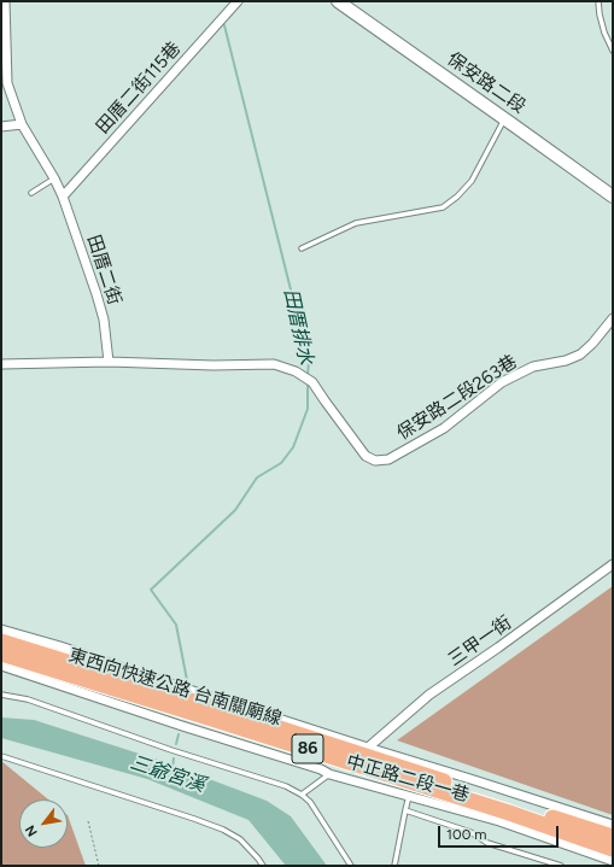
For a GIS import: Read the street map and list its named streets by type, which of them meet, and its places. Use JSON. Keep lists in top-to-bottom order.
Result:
{
  "streets": {
    "highway": ["東西向快速公路 台南關廟線", "86"],
    "street": [
      "保安路二段",
      "田厝二街115巷",
      "田厝二街",
      "保安路二段263巷",
      "三甲一街",
      "中正路二段一巷"
    ]
  },
  "crossings": [
    ["田厝二街115巷", "田厝二街"],
    ["田厝二街", "保安路二段263巷"],
    ["三甲一街", "中正路二段一巷"]
  ],
  "water": ["田厝排水", "三爺宮溪"],
  "scale_bar": "100 m",
  "north": "bottom left"
}
